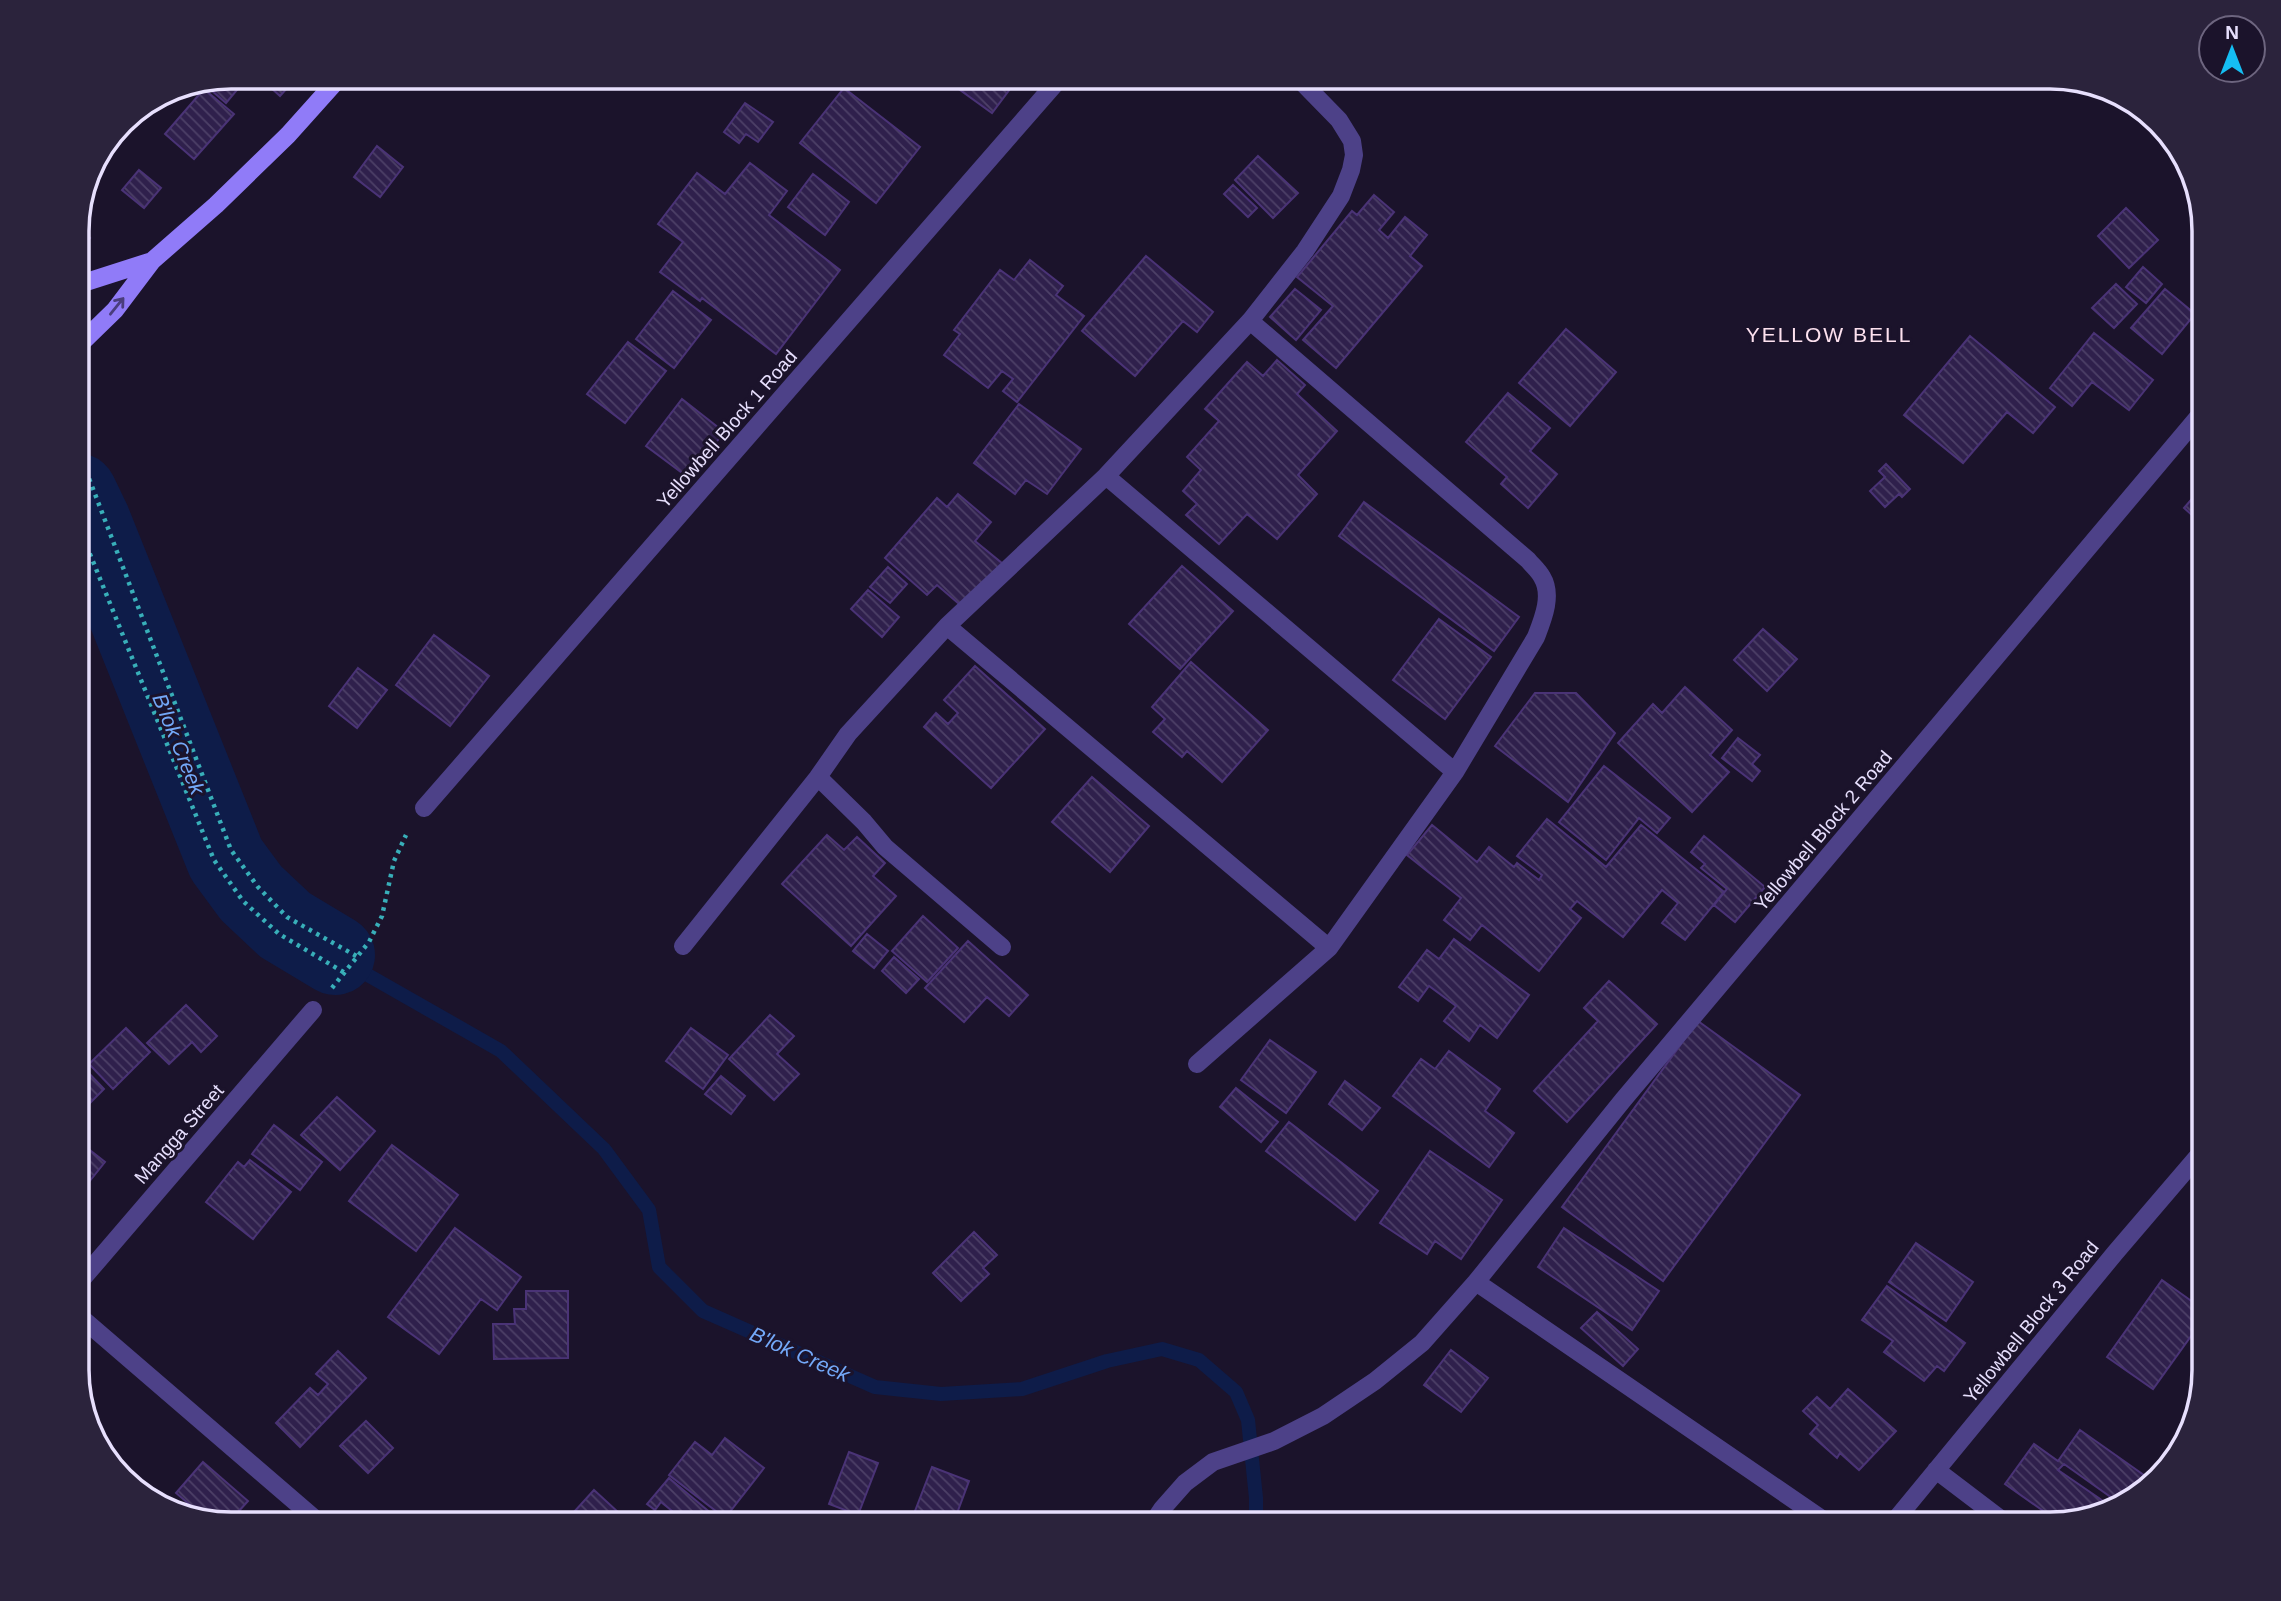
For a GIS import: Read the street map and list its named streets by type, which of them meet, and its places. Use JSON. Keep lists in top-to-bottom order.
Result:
{
  "streets": {
    "street": [
      "Yellowbell Block 1 Road",
      "Yellowbell Block 2 Road",
      "Mangga Street",
      "Yellowbell Block 3 Road"
    ]
  },
  "districts": ["YELLOW BELL"],
  "water": ["B'lok Creek"],
  "north": "top"
}
